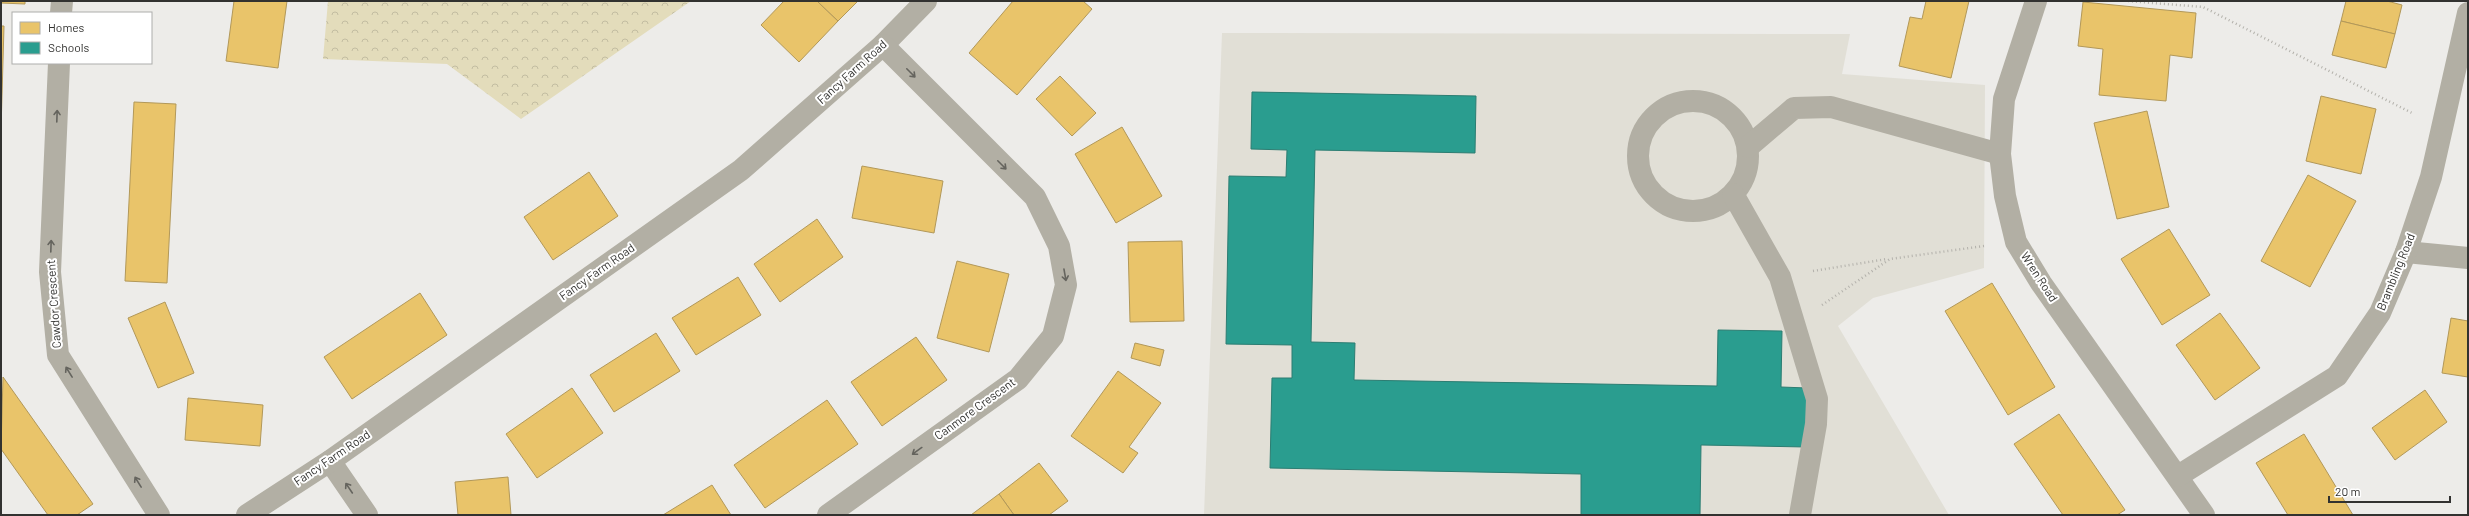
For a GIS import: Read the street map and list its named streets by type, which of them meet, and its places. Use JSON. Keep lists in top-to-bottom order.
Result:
{
  "streets": {
    "street": [
      "Fancy Farm Road",
      "Brambling Road",
      "Wren Road",
      "Cawdor Crescent",
      "Canmore Crescent"
    ]
  },
  "crossings": [
    ["Fancy Farm Road", "Canmore Crescent"],
    ["Brambling Road", "Wren Road"]
  ],
  "one_way": ["Cawdor Crescent"],
  "legend": ["Homes", "Schools"],
  "scale_bar": "20 m"
}
